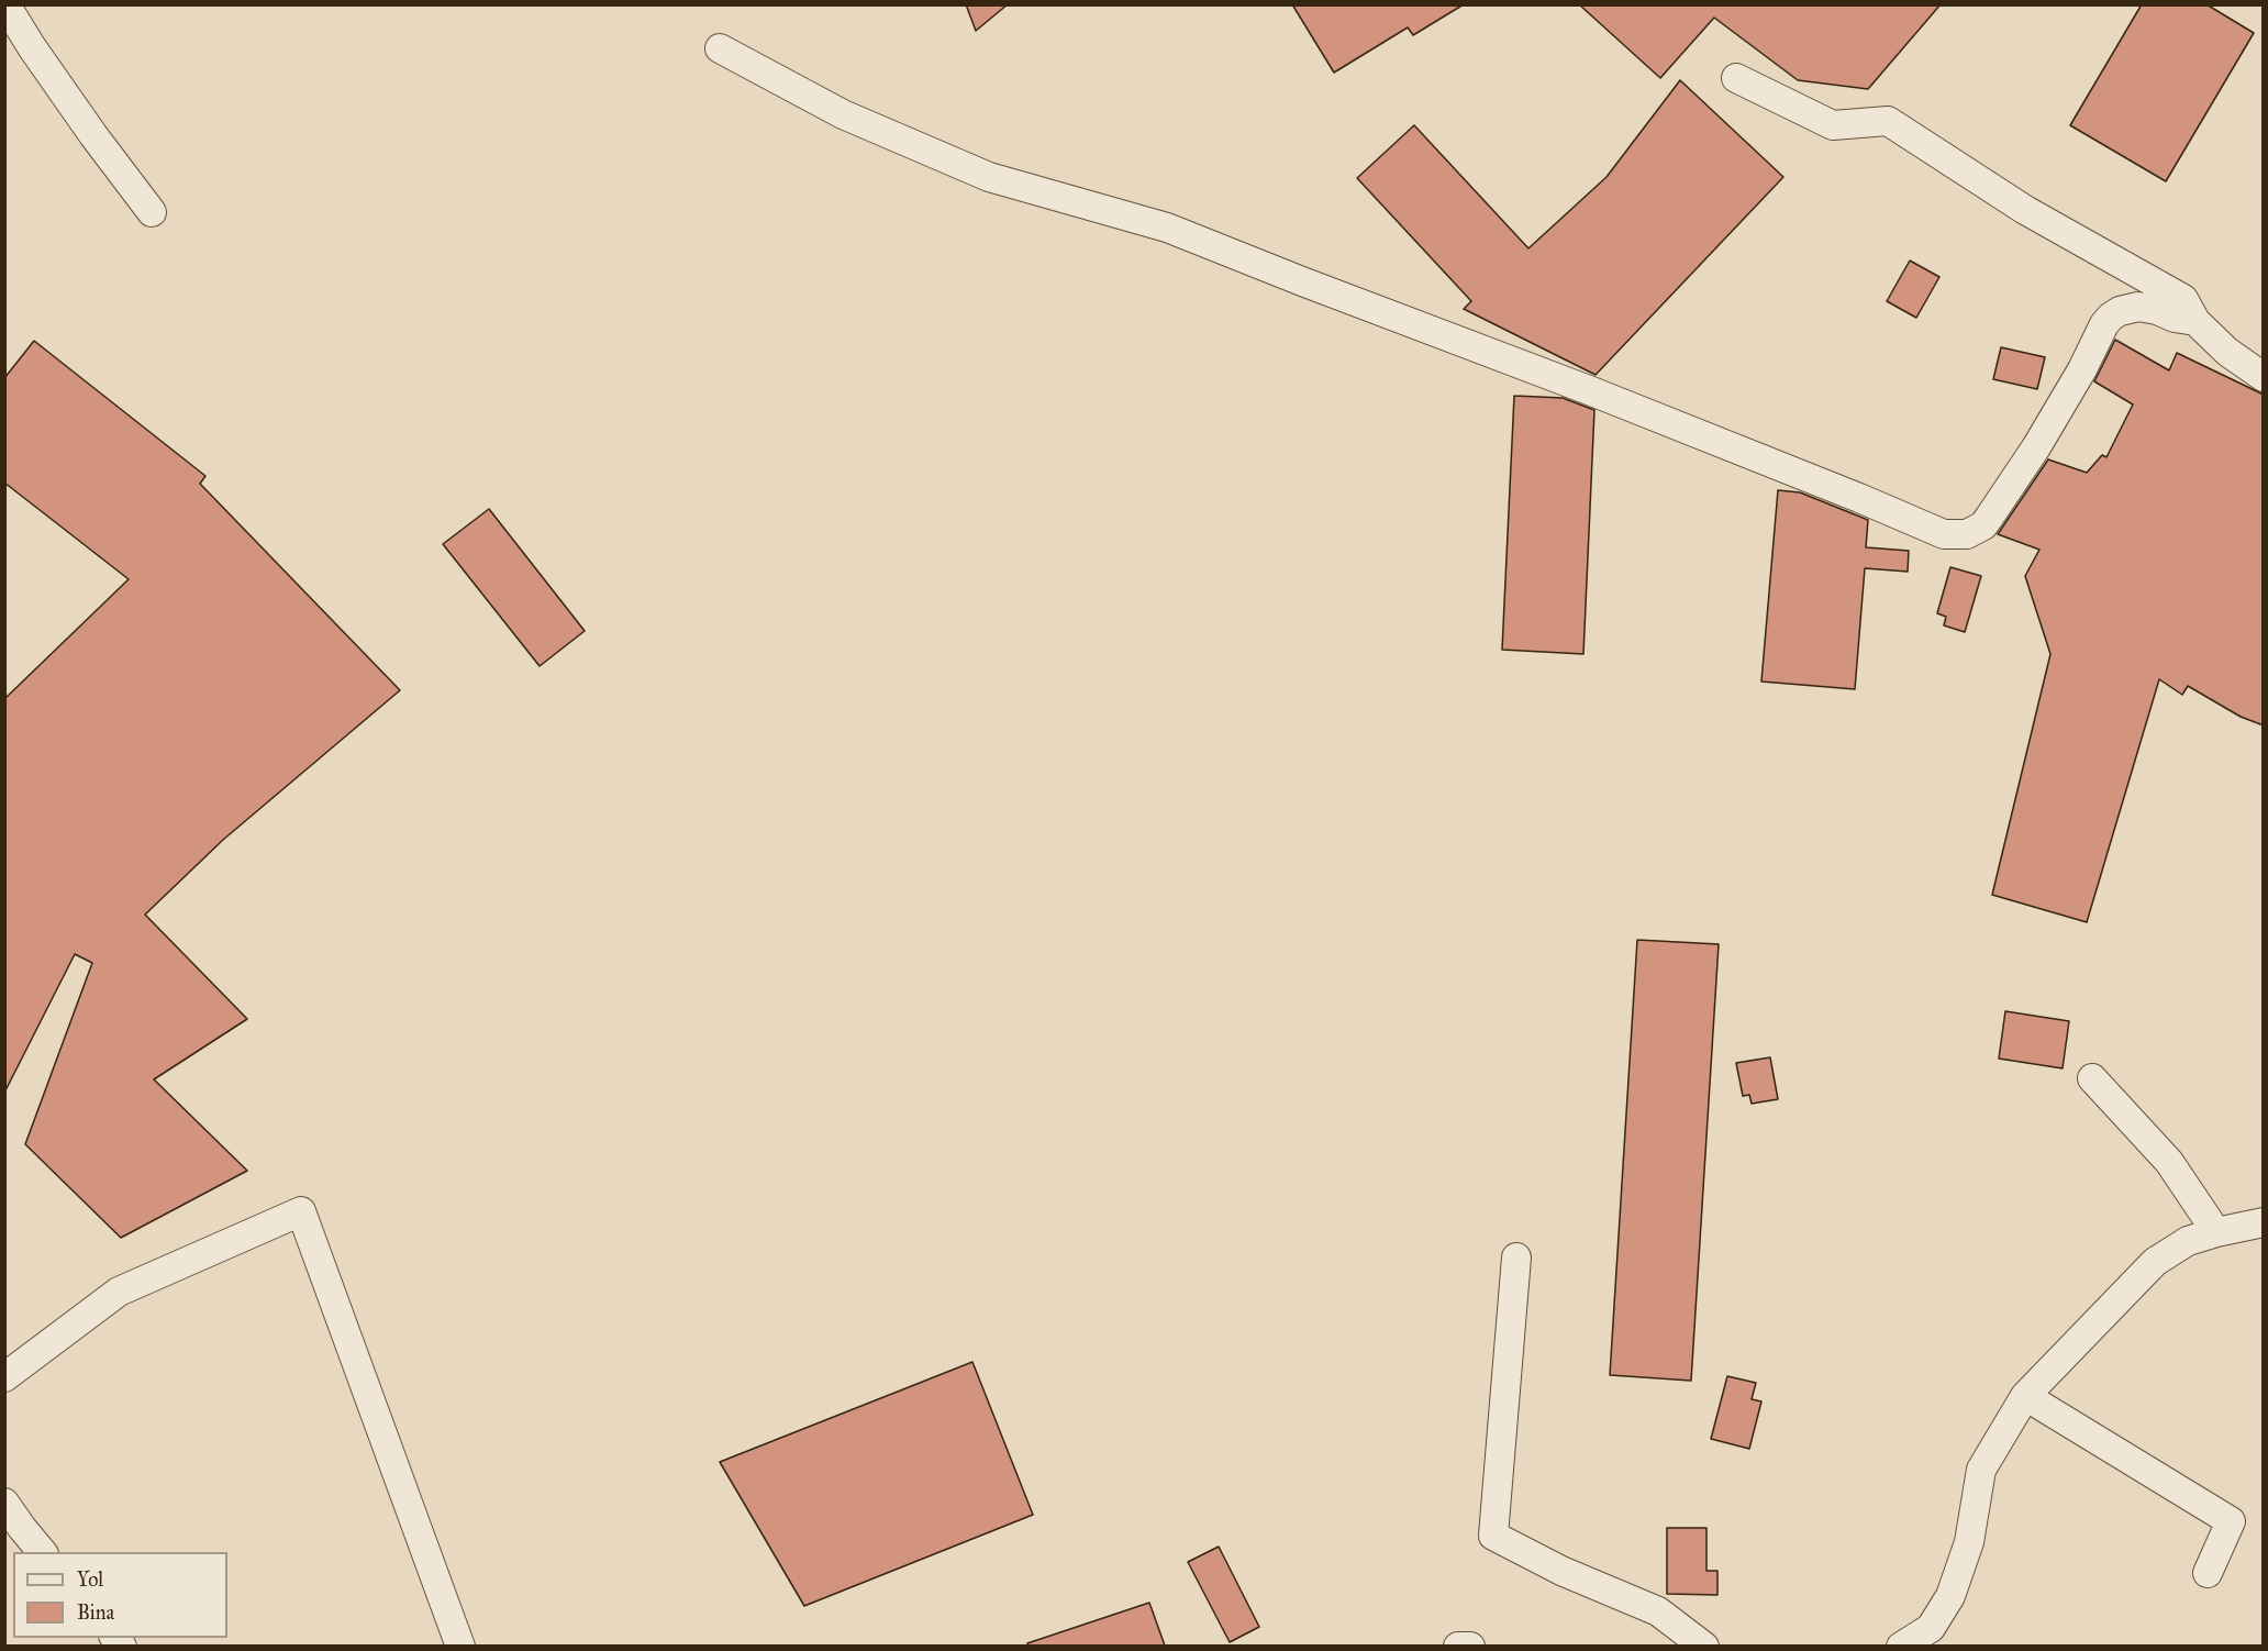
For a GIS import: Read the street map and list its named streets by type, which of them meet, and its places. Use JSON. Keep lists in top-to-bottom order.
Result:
{
  "legend": ["Yol", "Bina"]
}
